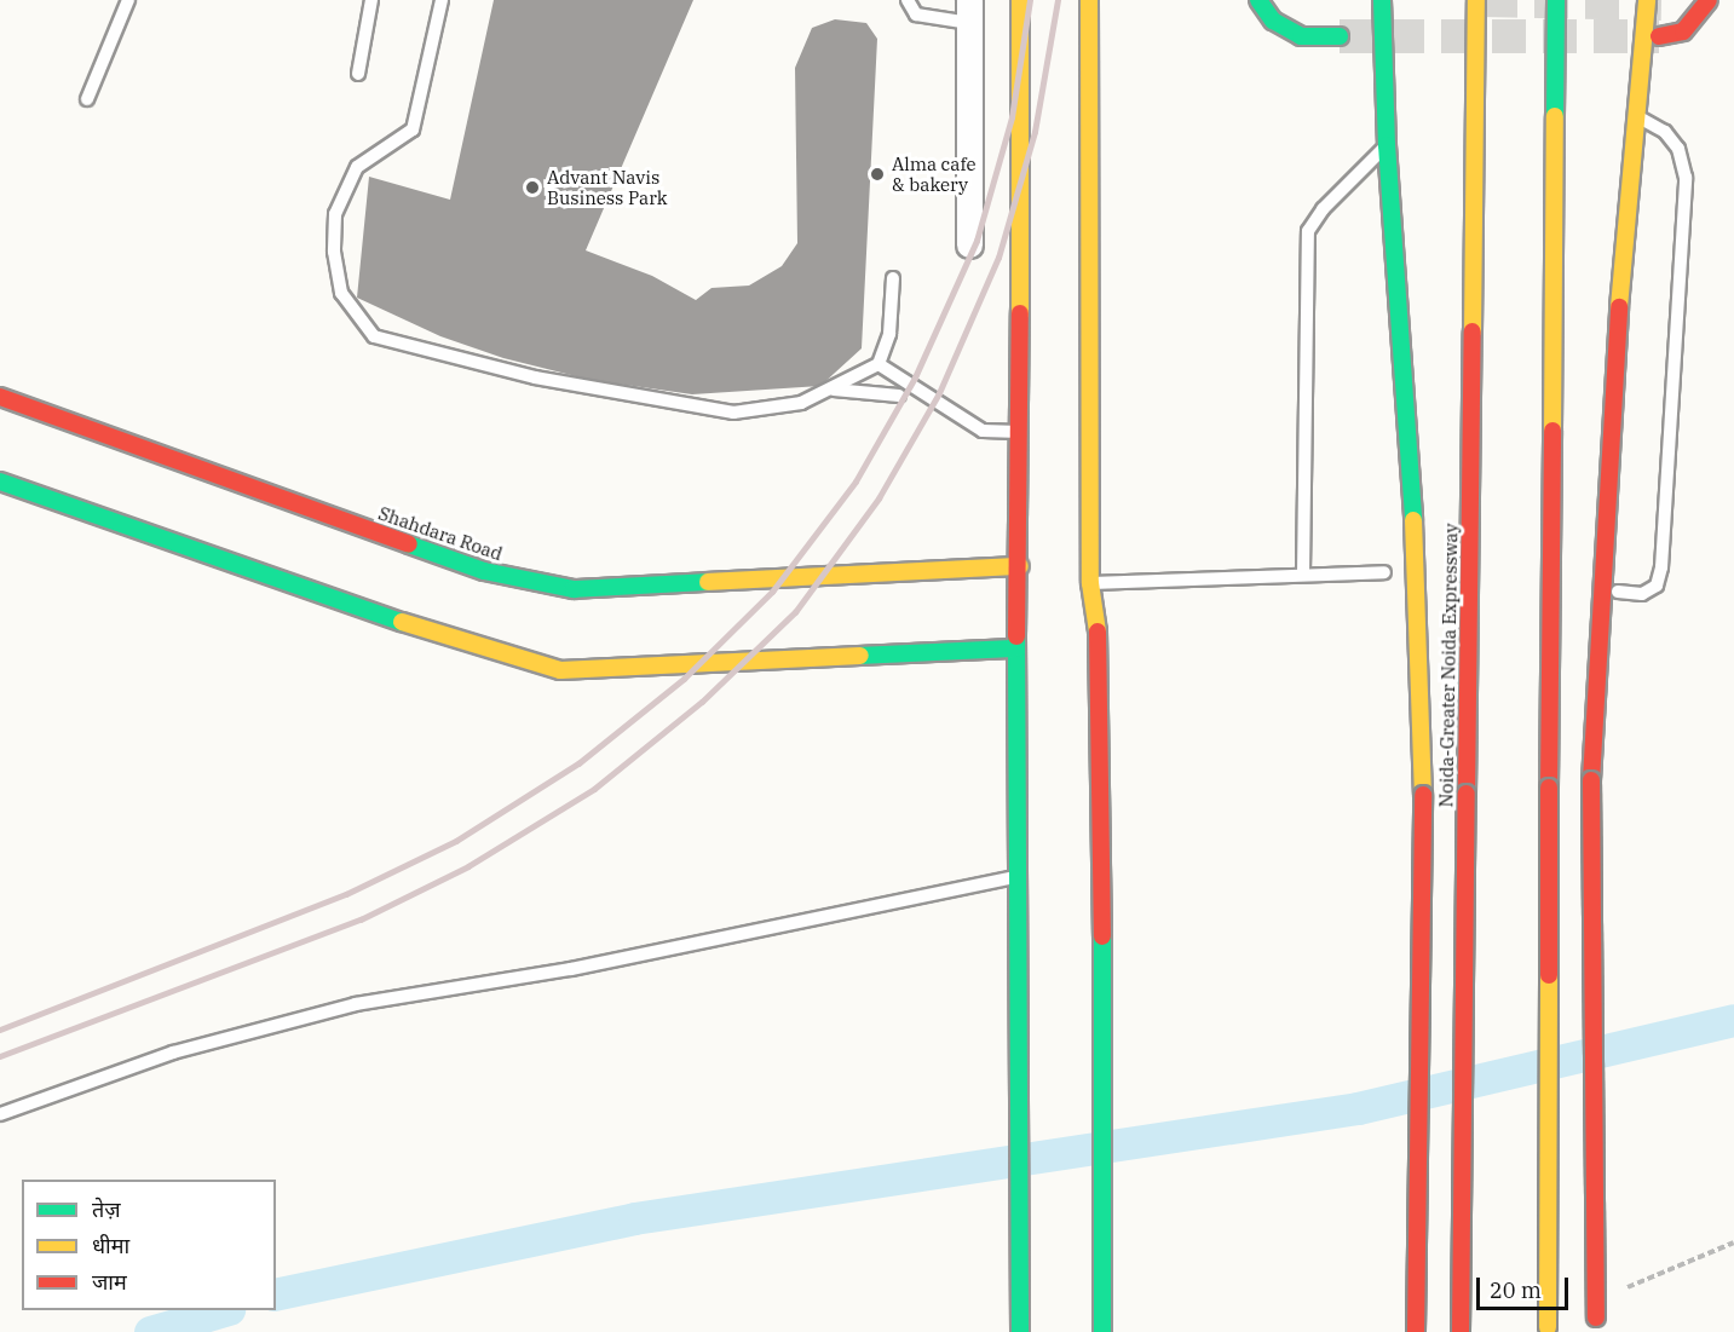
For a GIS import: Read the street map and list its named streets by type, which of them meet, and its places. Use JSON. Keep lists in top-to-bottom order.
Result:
{
  "streets": {
    "main road": ["Shahdara Road", "Noida-Greater Noida Expressway"]
  },
  "places": ["Alma cafe & bakery", "Advant Navis Business Park"],
  "legend": ["तेज़", "धीमा", "जाम"],
  "scale_bar": "20 m"
}
